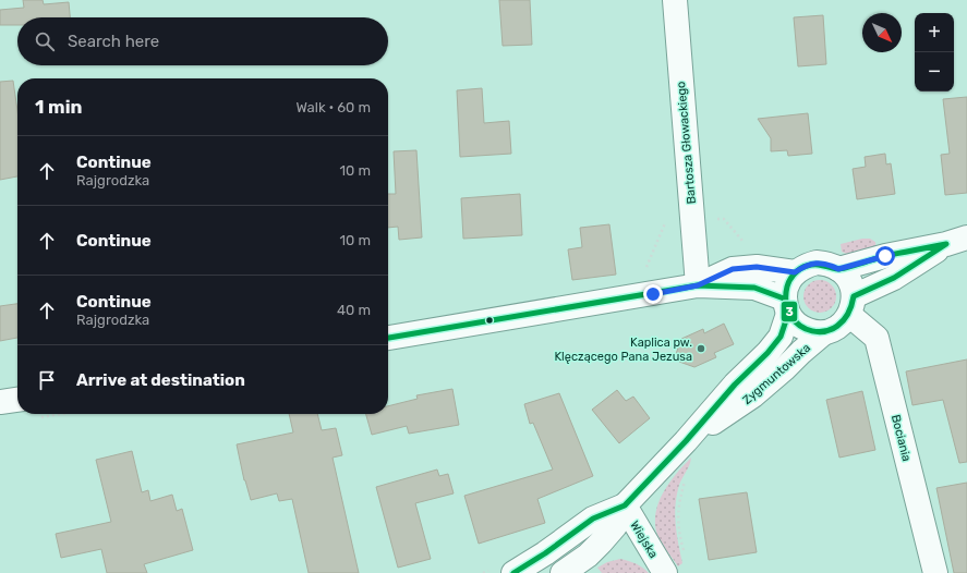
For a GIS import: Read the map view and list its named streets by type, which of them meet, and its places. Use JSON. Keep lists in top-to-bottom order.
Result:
{
  "streets": {
    "street": [
      "Bartosza Głowackiego",
      "Zygmuntowska",
      "Bociania",
      "Wiejska"
    ]
  },
  "crossings": [
    ["Zygmuntowska", "Bociania"],
    ["Zygmuntowska", "Wiejska"]
  ],
  "places": ["Kaplica pw. Klęczącego Pana Jezusa"],
  "lines": ["transit line 3"],
  "north": "bottom right",
  "page": {
    "map_buttons": ["+", "−"],
    "search": "Search here",
    "heading": ["1 min", "Walk · 60 m"],
    "list": [
      ["Continue", "Rajgrodzka", "10 m"],
      ["Continue", "10 m"],
      ["Continue", "Rajgrodzka", "40 m"],
      "Arrive at destination"
    ]
  }
}
